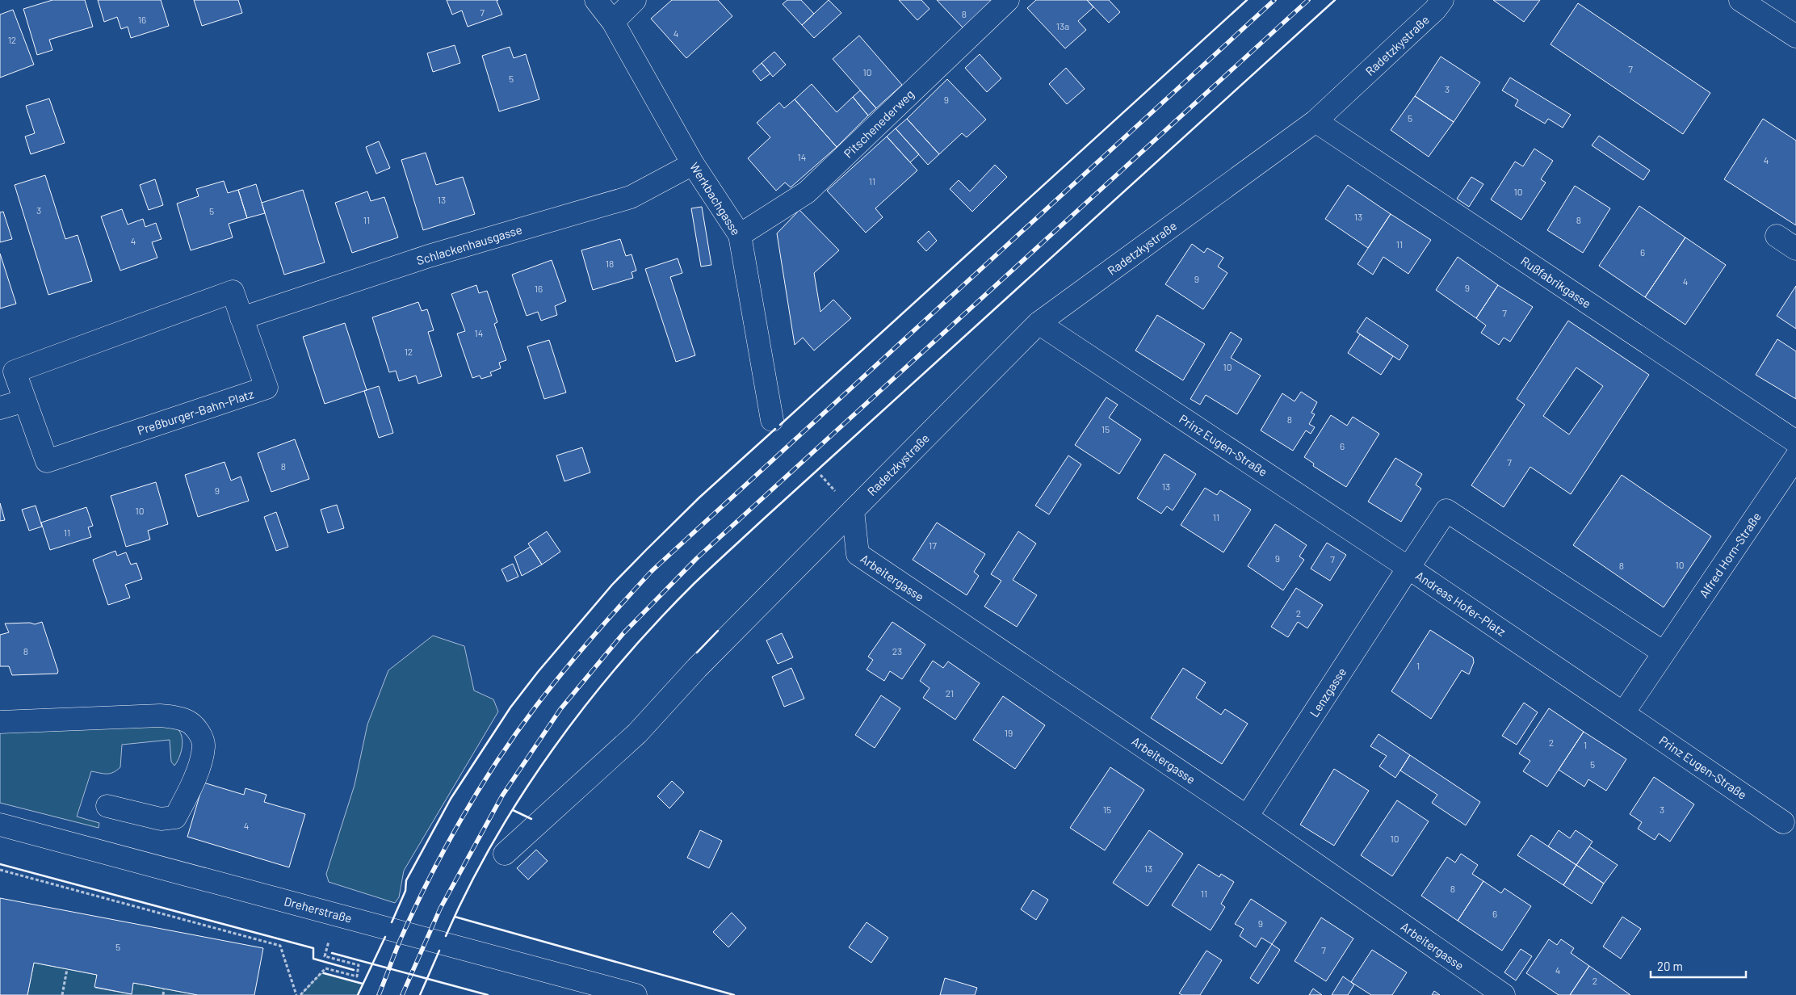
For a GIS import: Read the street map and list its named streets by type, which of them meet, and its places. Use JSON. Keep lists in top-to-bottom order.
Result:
{
  "streets": {
    "street": [
      "Radetzkystraße",
      "Pitschenederweg",
      "Werkbachgasse",
      "Schlackenhausgasse",
      "Rußfabrikgasse",
      "Preßburger-Bahn-Platz",
      "Prinz Eugen-Straße",
      "Alfred Horn-Straße",
      "Arbeitergasse",
      "Andreas Hofer-Platz",
      "Lenzgasse",
      "Dreherstraße"
    ]
  },
  "crossings": [
    ["Radetzkystraße", "Rußfabrikgasse"],
    ["Radetzkystraße", "Prinz Eugen-Straße"],
    ["Radetzkystraße", "Arbeitergasse"],
    ["Pitschenederweg", "Werkbachgasse"],
    ["Werkbachgasse", "Schlackenhausgasse"],
    ["Schlackenhausgasse", "Preßburger-Bahn-Platz"],
    ["Prinz Eugen-Straße", "Andreas Hofer-Platz"],
    ["Prinz Eugen-Straße", "Lenzgasse"],
    ["Alfred Horn-Straße", "Andreas Hofer-Platz"],
    ["Arbeitergasse", "Lenzgasse"],
    ["Andreas Hofer-Platz", "Lenzgasse"]
  ],
  "house_numbers": [
    "7",
    "8",
    "16",
    "13a",
    "4",
    "12",
    "7",
    "10",
    "5",
    "3",
    "9",
    "5",
    "14",
    "4",
    "11",
    "10",
    "13",
    "3",
    "5",
    "13",
    "11",
    "8",
    "4",
    "11",
    "6",
    "18",
    "9",
    "4",
    "9",
    "16",
    "7",
    "14",
    "12",
    "10",
    "8",
    "15",
    "6",
    "7",
    "8",
    "13",
    "9",
    "10",
    "11",
    "11",
    "17",
    "9",
    "7",
    "10",
    "8",
    "2",
    "8",
    "23",
    "1",
    "21",
    "19",
    "2",
    "1",
    "5",
    "15",
    "3",
    "4",
    "10",
    "13",
    "8",
    "11",
    "6",
    "9",
    "5",
    "7",
    "4",
    "2"
  ],
  "scale_bar": "20 m"
}
